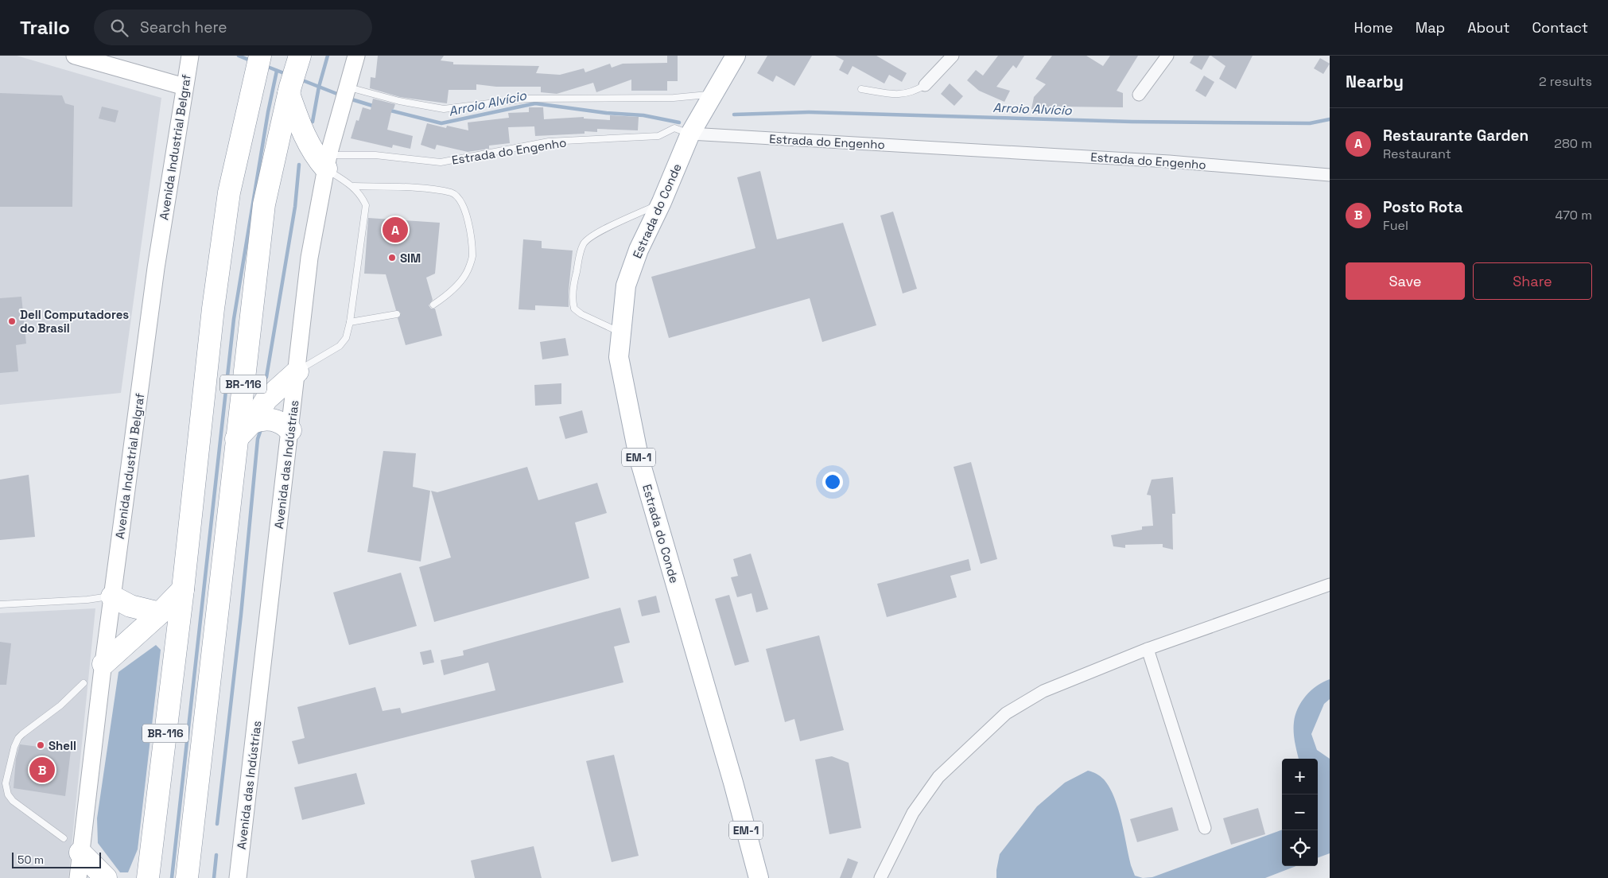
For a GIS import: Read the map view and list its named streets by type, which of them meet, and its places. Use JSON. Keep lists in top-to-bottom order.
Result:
{
  "streets": {
    "highway": ["BR-116"],
    "main road": [
      "Avenida Industrial Belgraf",
      "Estrada do Conde",
      "EM-1",
      "Avenida das Indústrias"
    ],
    "street": ["Estrada do Engenho"]
  },
  "crossings": [
    ["Estrada do Engenho", "Estrada do Conde"],
    ["Estrada do Engenho", "Avenida das Indústrias"],
    ["Estrada do Conde", "EM-1"]
  ],
  "water": ["Arroio Alvício"],
  "places": ["SIM", "Dell Computadores do Brasil", "Shell"],
  "scale_bar": "50 m",
  "page": {
    "header": "Trailo",
    "search": "Search here",
    "nav": [
      "Home",
      "Map",
      "About",
      "Contact"
    ],
    "heading": ["Nearby", "2 results"],
    "list": [
      {
        "mark": "A",
        "name": "Restaurante Garden",
        "note": "Restaurant",
        "value": "280 m"
      },
      {
        "mark": "B",
        "name": "Posto Rota",
        "note": "Fuel",
        "value": "470 m"
      }
    ],
    "pins": ["A", "B"],
    "buttons": ["Save", "Share"],
    "map_buttons": ["+", "−"],
    "scale": "50 m"
  }
}
